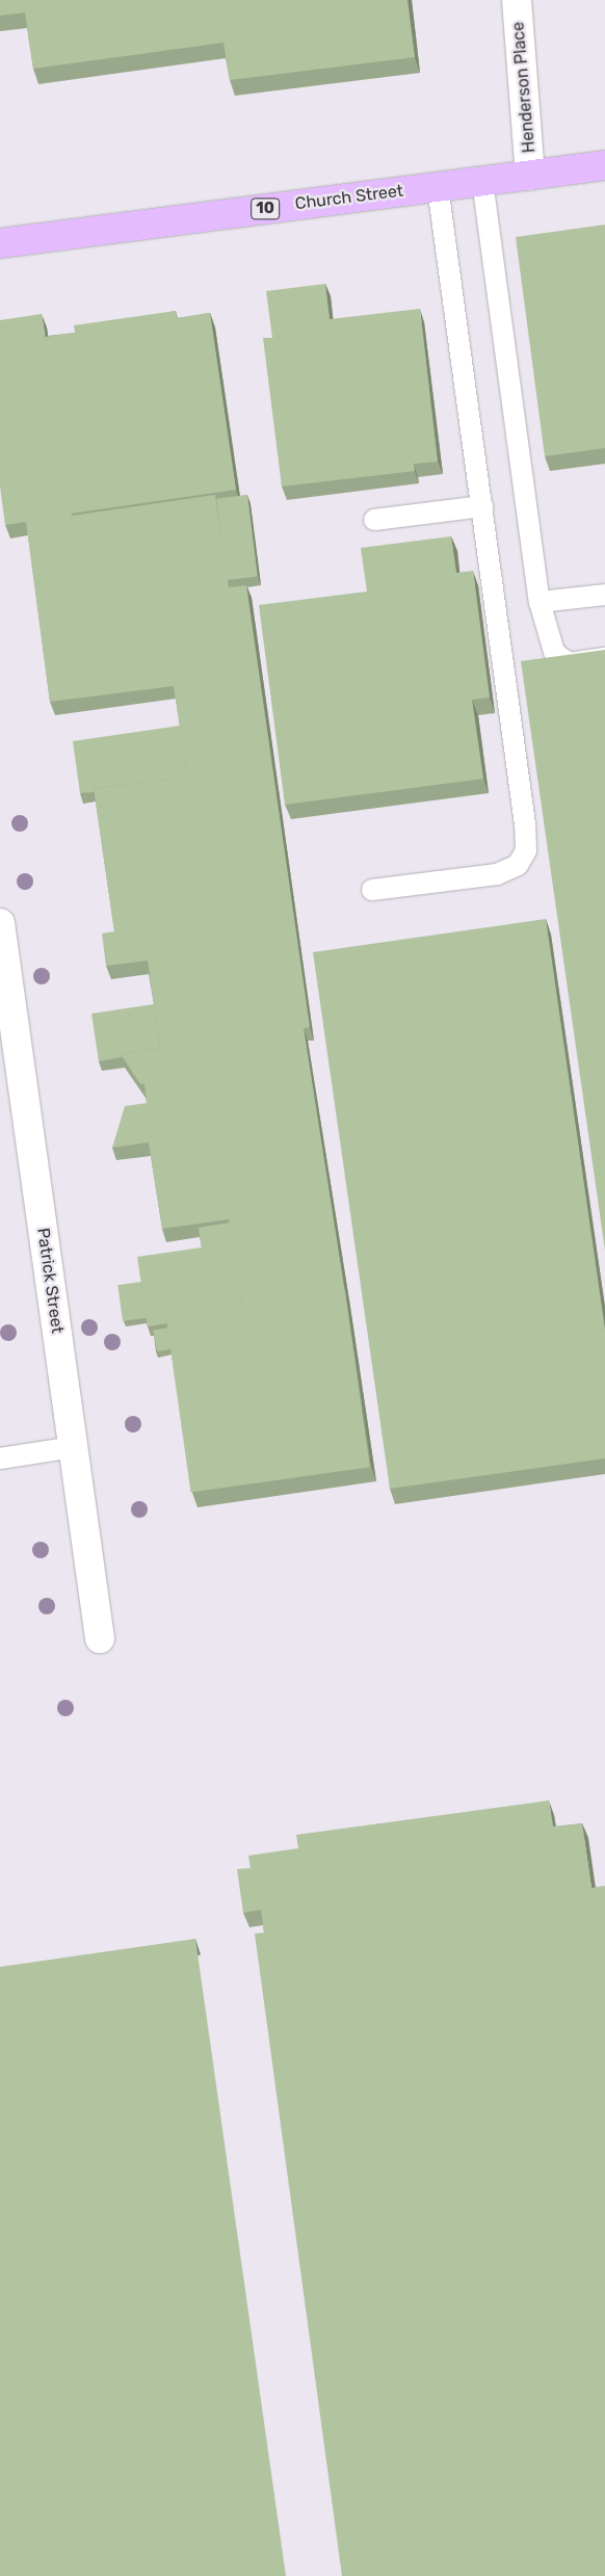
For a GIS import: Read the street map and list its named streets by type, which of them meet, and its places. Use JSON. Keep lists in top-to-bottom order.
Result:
{
  "streets": {
    "main road": ["Church Street", "10"],
    "street": ["Henderson Place", "Patrick Street"]
  },
  "crossings": [
    ["Henderson Place", "Church Street"]
  ]
}
